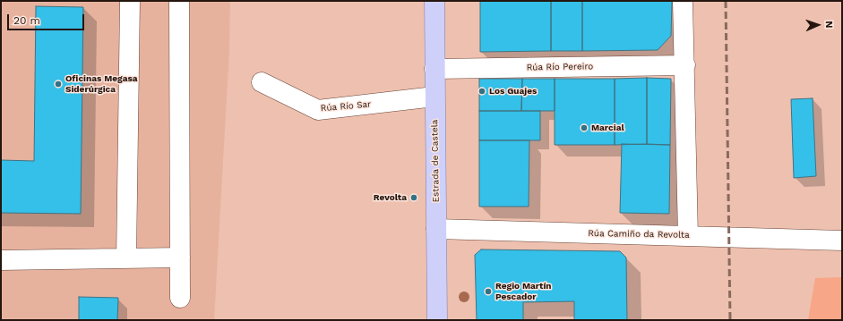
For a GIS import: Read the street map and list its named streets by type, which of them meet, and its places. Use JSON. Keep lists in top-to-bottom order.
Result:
{
  "streets": {
    "main road": ["Estrada de Castela"],
    "street": ["Rúa Río Pereiro", "Rúa Río Sar", "Rúa Camiño da Revolta"]
  },
  "crossings": [
    ["Rúa Río Pereiro", "Estrada de Castela"],
    ["Rúa Río Sar", "Estrada de Castela"],
    ["Estrada de Castela", "Rúa Camiño da Revolta"]
  ],
  "places": [
    "Oficinas Megasa Siderúrgica",
    "Los Guajes",
    "Marcial",
    "Revolta",
    "Regio Martín Pescador"
  ],
  "scale_bar": "20 m",
  "north": "right"
}
